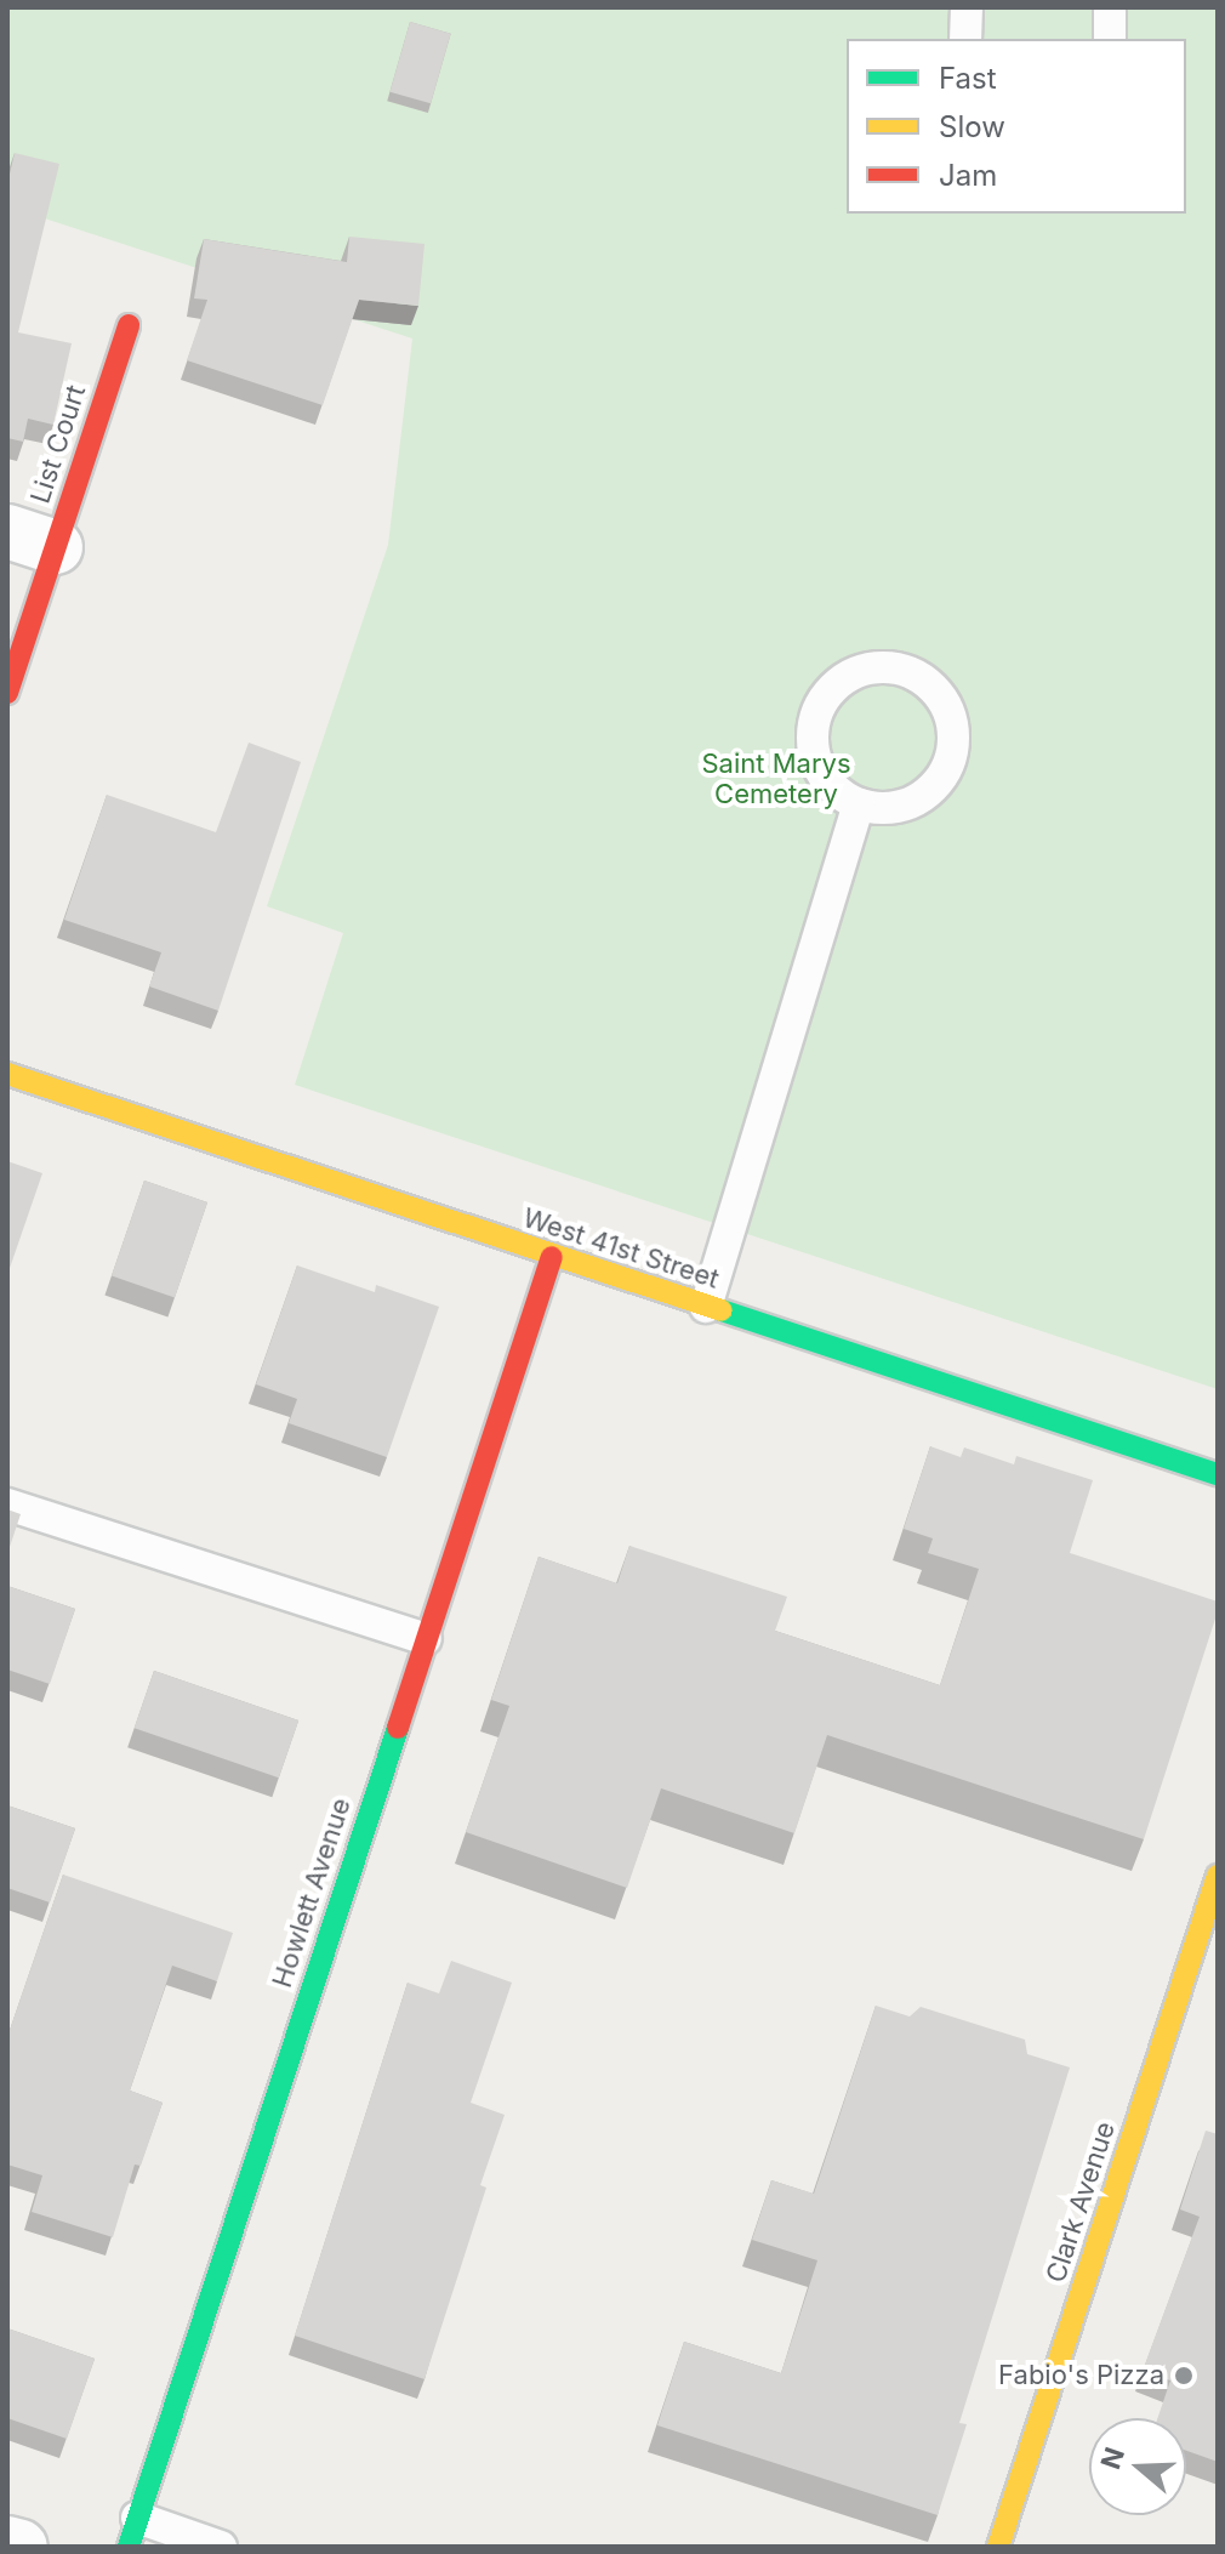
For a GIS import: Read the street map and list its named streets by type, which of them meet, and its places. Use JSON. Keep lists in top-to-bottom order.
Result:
{
  "streets": {
    "street": [
      "List Court",
      "West 41st Street",
      "Howlett Avenue",
      "Clark Avenue"
    ]
  },
  "crossings": [
    ["West 41st Street", "Howlett Avenue"]
  ],
  "parks": ["Saint Marys Cemetery"],
  "places": ["Fabio's Pizza"],
  "legend": ["Fast", "Slow", "Jam"],
  "north": "left"
}
